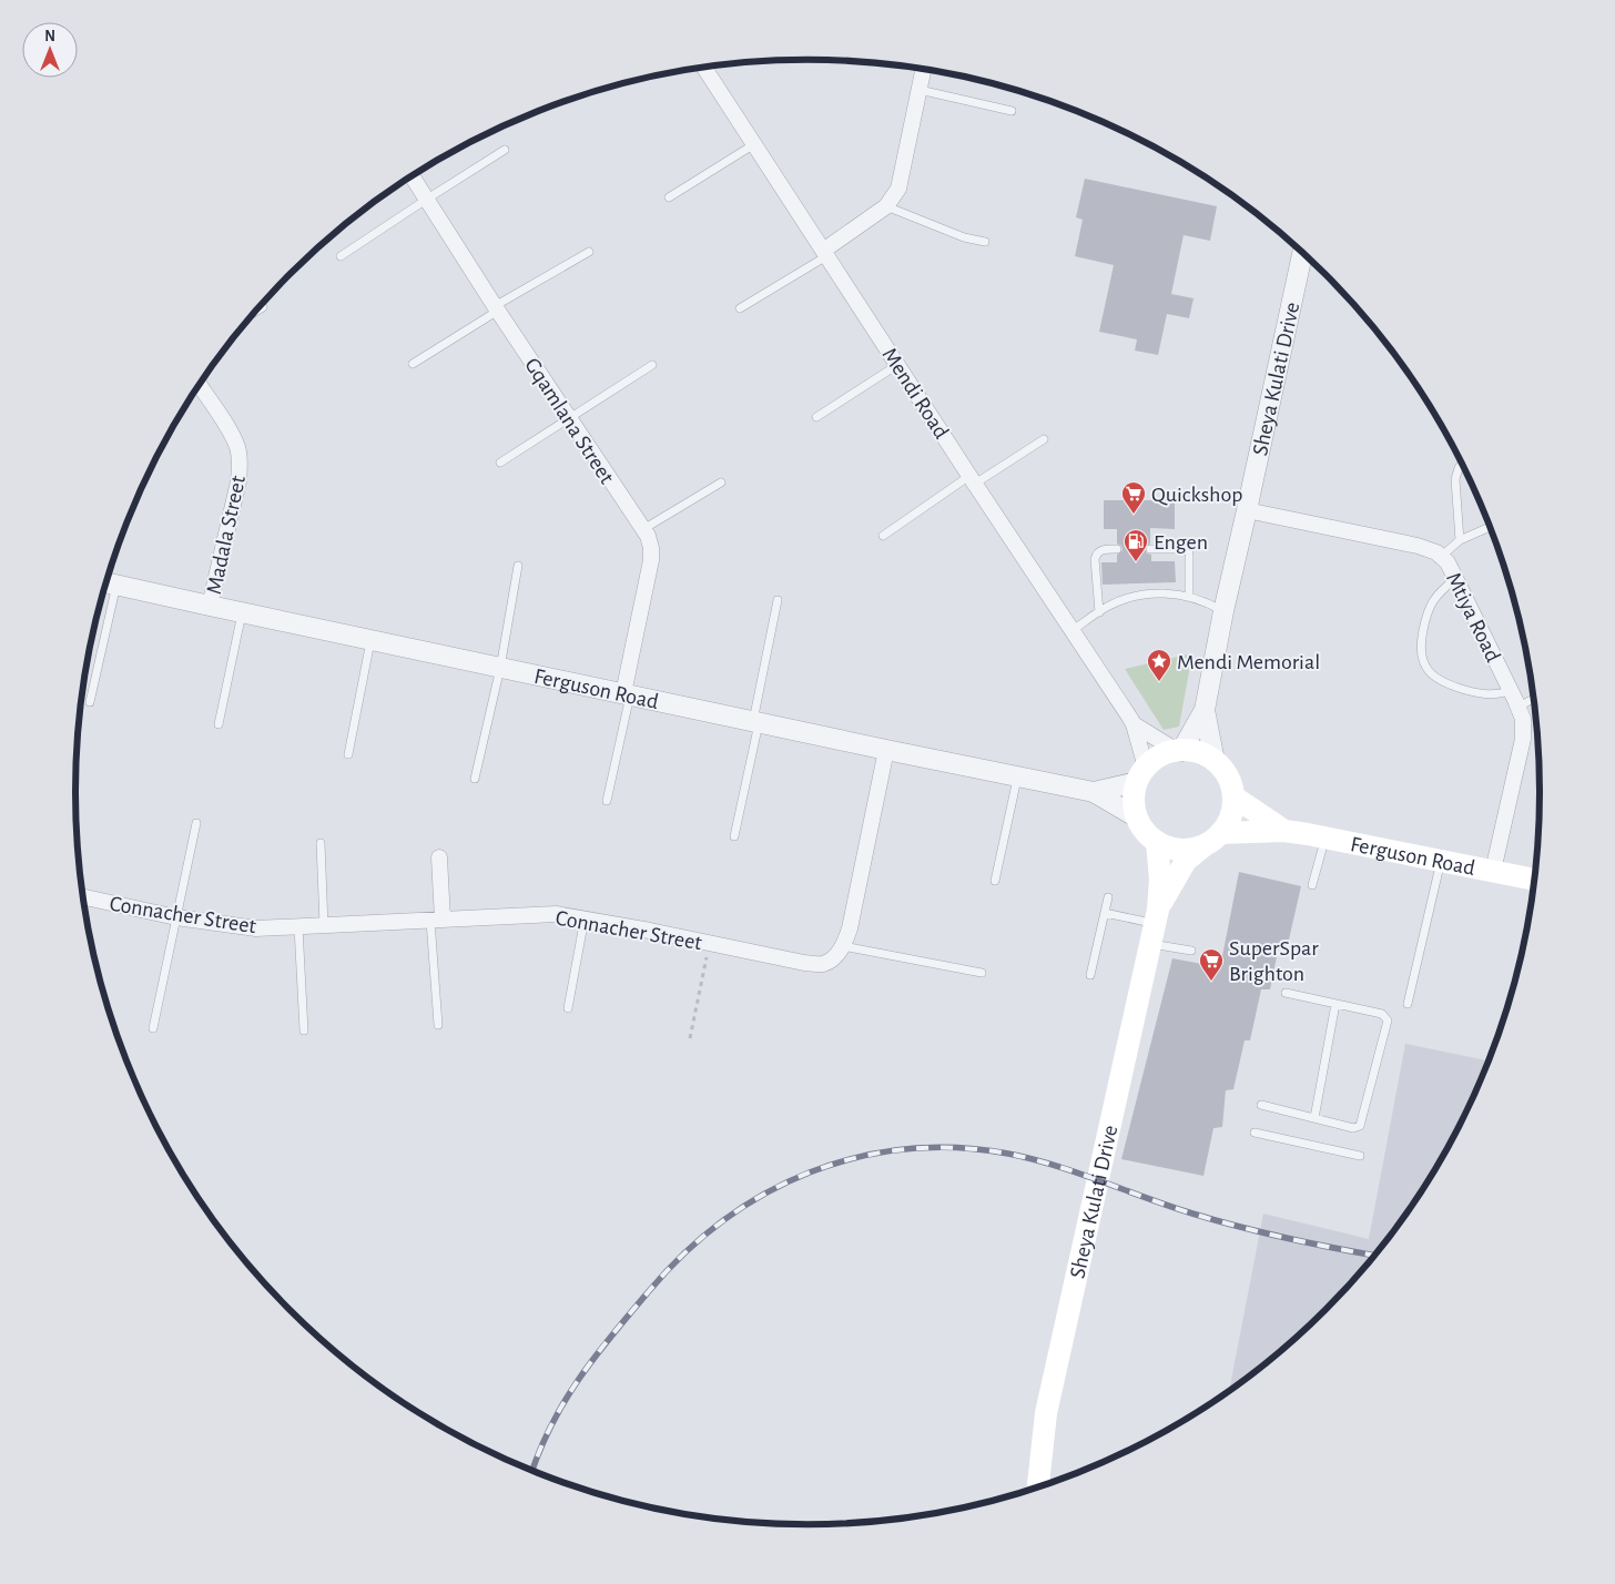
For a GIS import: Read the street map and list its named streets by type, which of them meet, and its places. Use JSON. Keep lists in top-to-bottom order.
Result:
{
  "streets": {
    "main road": ["Sheya Kulati Drive", "Ferguson Road"],
    "street": [
      "Mendi Road",
      "Gqamlana Street",
      "Madala Street",
      "Mtiya Road",
      "Connacher Street"
    ]
  },
  "crossings": [
    ["Sheya Kulati Drive", "Mendi Road"],
    ["Sheya Kulati Drive", "Mtiya Road"],
    ["Sheya Kulati Drive", "Ferguson Road"],
    ["Mendi Road", "Ferguson Road"],
    ["Gqamlana Street", "Ferguson Road"],
    ["Madala Street", "Ferguson Road"],
    ["Mtiya Road", "Ferguson Road"]
  ],
  "places": {
    "supermarket": ["Quickshop", "SuperSpar Brighton"],
    "fuel station": ["Engen"],
    "place": ["Mendi Memorial"]
  },
  "north": "top"
}
